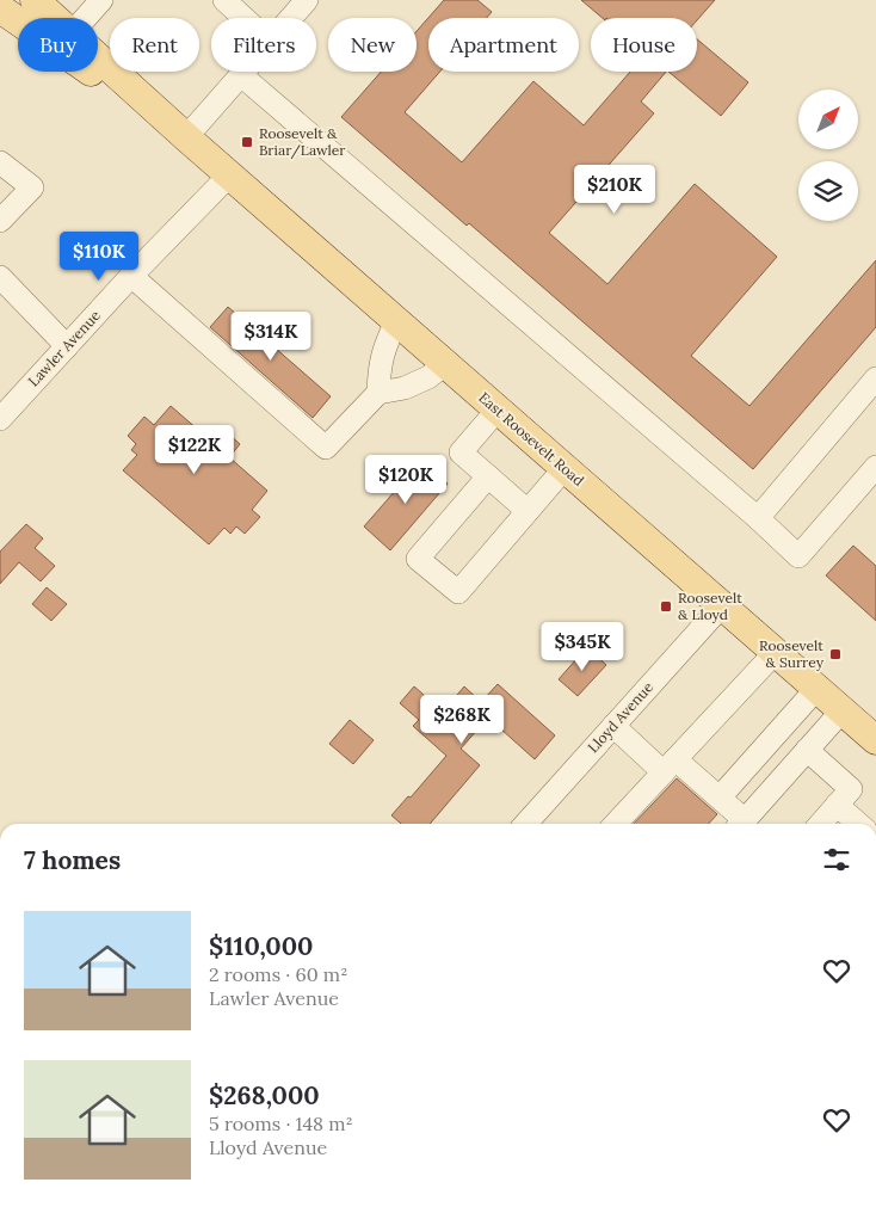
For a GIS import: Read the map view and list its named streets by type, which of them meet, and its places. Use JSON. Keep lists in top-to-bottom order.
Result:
{
  "streets": {
    "main road": ["East Roosevelt Road"],
    "street": ["Lawler Avenue", "Lloyd Avenue"]
  },
  "crossings": [
    ["Lawler Avenue", "East Roosevelt Road"],
    ["East Roosevelt Road", "Lloyd Avenue"]
  ],
  "places": {
    "transit": ["Roosevelt & Briar/Lawler", "Roosevelt & Lloyd", "Roosevelt & Surrey"]
  },
  "north": "top right",
  "page": {
    "chip": [
      "Buy",
      "Rent",
      "Filters",
      "New",
      "Apartment",
      "House"
    ],
    "price": [
      "$210K",
      "$110K",
      "$314K",
      "$122K",
      "$120K",
      "$345K",
      "$268K"
    ],
    "heading": "7 homes",
    "list": [
      {
        "name": "$110,000",
        "note": "2 rooms · 60 m² · Lawler Avenue"
      },
      {
        "name": "$268,000",
        "note": "5 rooms · 148 m² · Lloyd Avenue"
      }
    ]
  }
}
